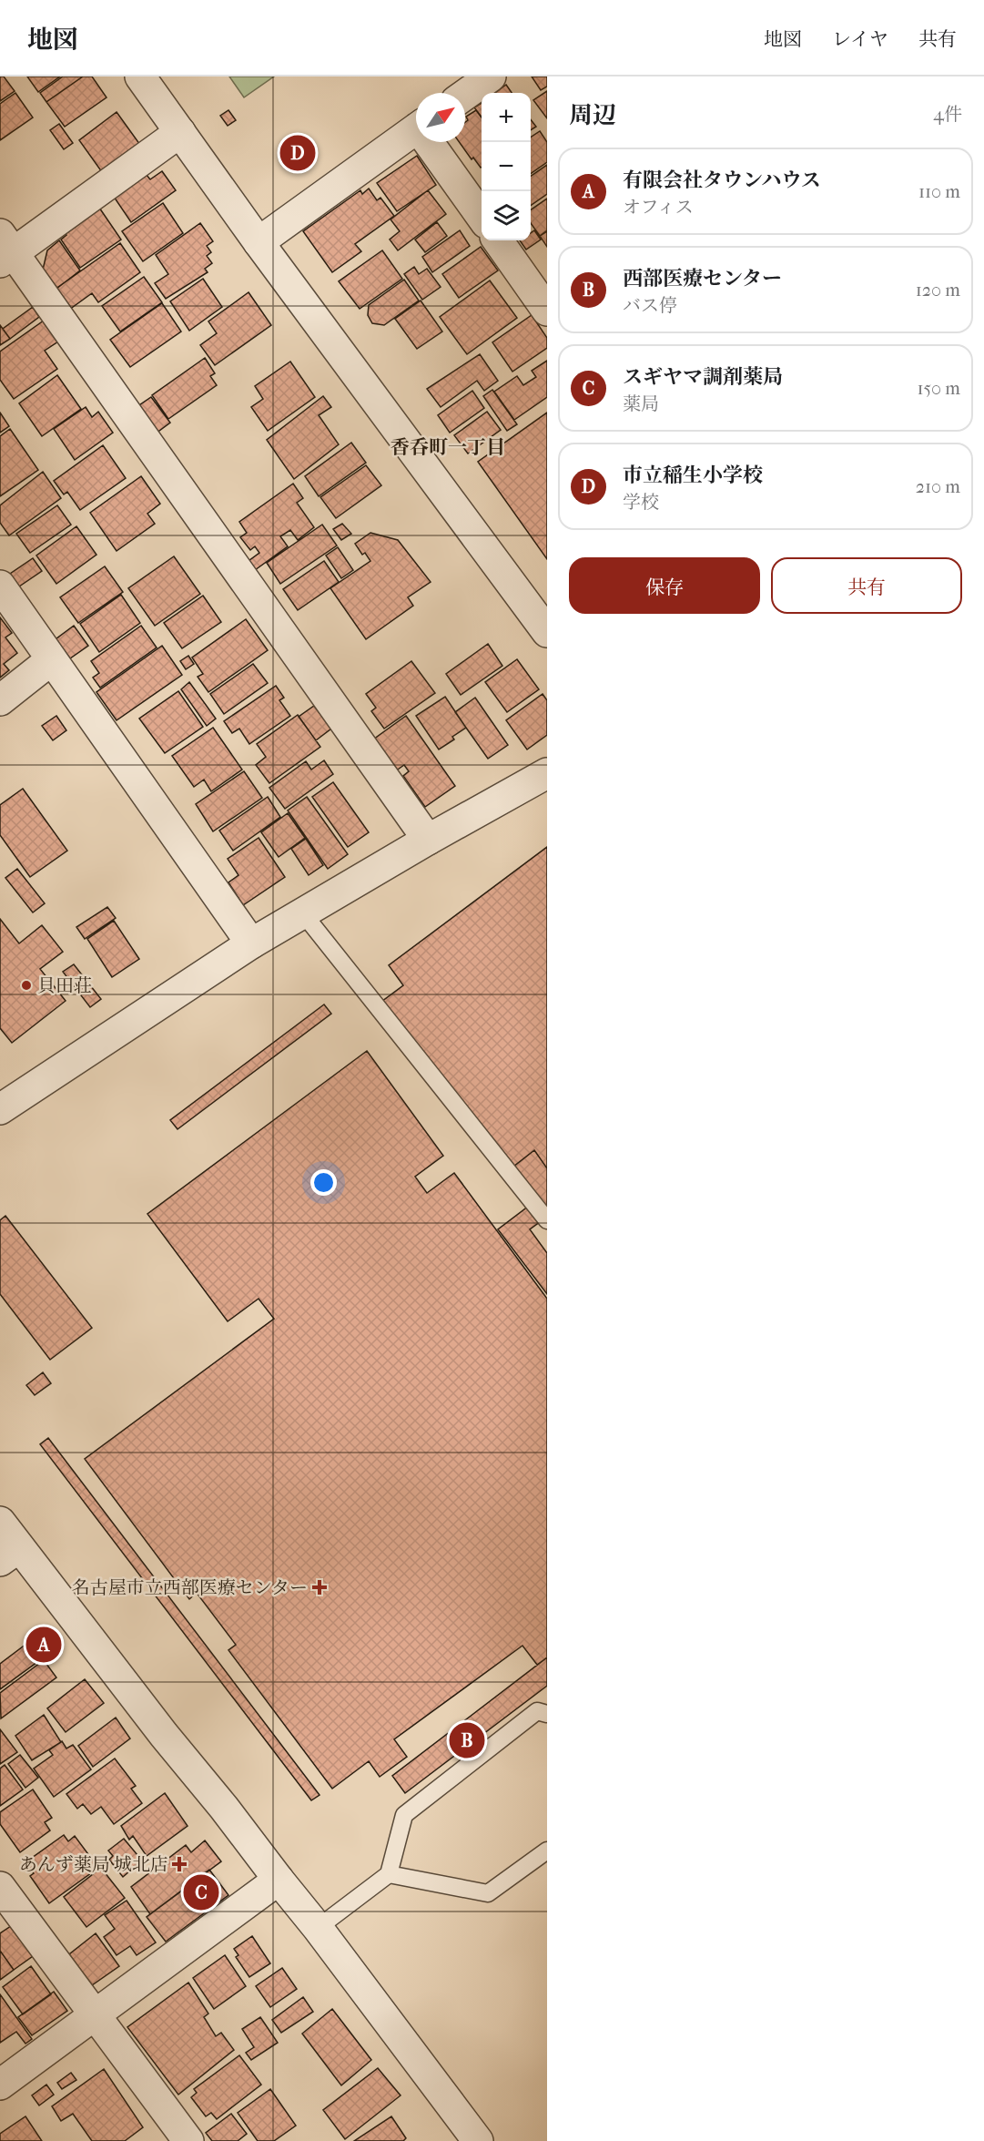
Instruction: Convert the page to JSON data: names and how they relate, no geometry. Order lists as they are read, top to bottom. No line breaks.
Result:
{"districts":["香呑町一丁目"],"places":{"other":["貝田荘"],"health":["名古屋市立西部医療センター","あんず薬局 城北店"]},"north":"top right","page":{"header":"地図","nav":["地図","レイヤ","共有"],"heading":["周辺","4件"],"map_buttons":["+","−"],"pins":["D","A","B","C"],"list":[{"mark":"A","name":"有限会社タウンハウス","note":"オフィス","value":"110 m"},{"mark":"B","name":"西部医療センター","note":"バス停","value":"120 m"},{"mark":"C","name":"スギヤマ調剤薬局","note":"薬局","value":"150 m"},{"mark":"D","name":"市立稲生小学校","note":"学校","value":"210 m"}],"buttons":["保存","共有"]}}
